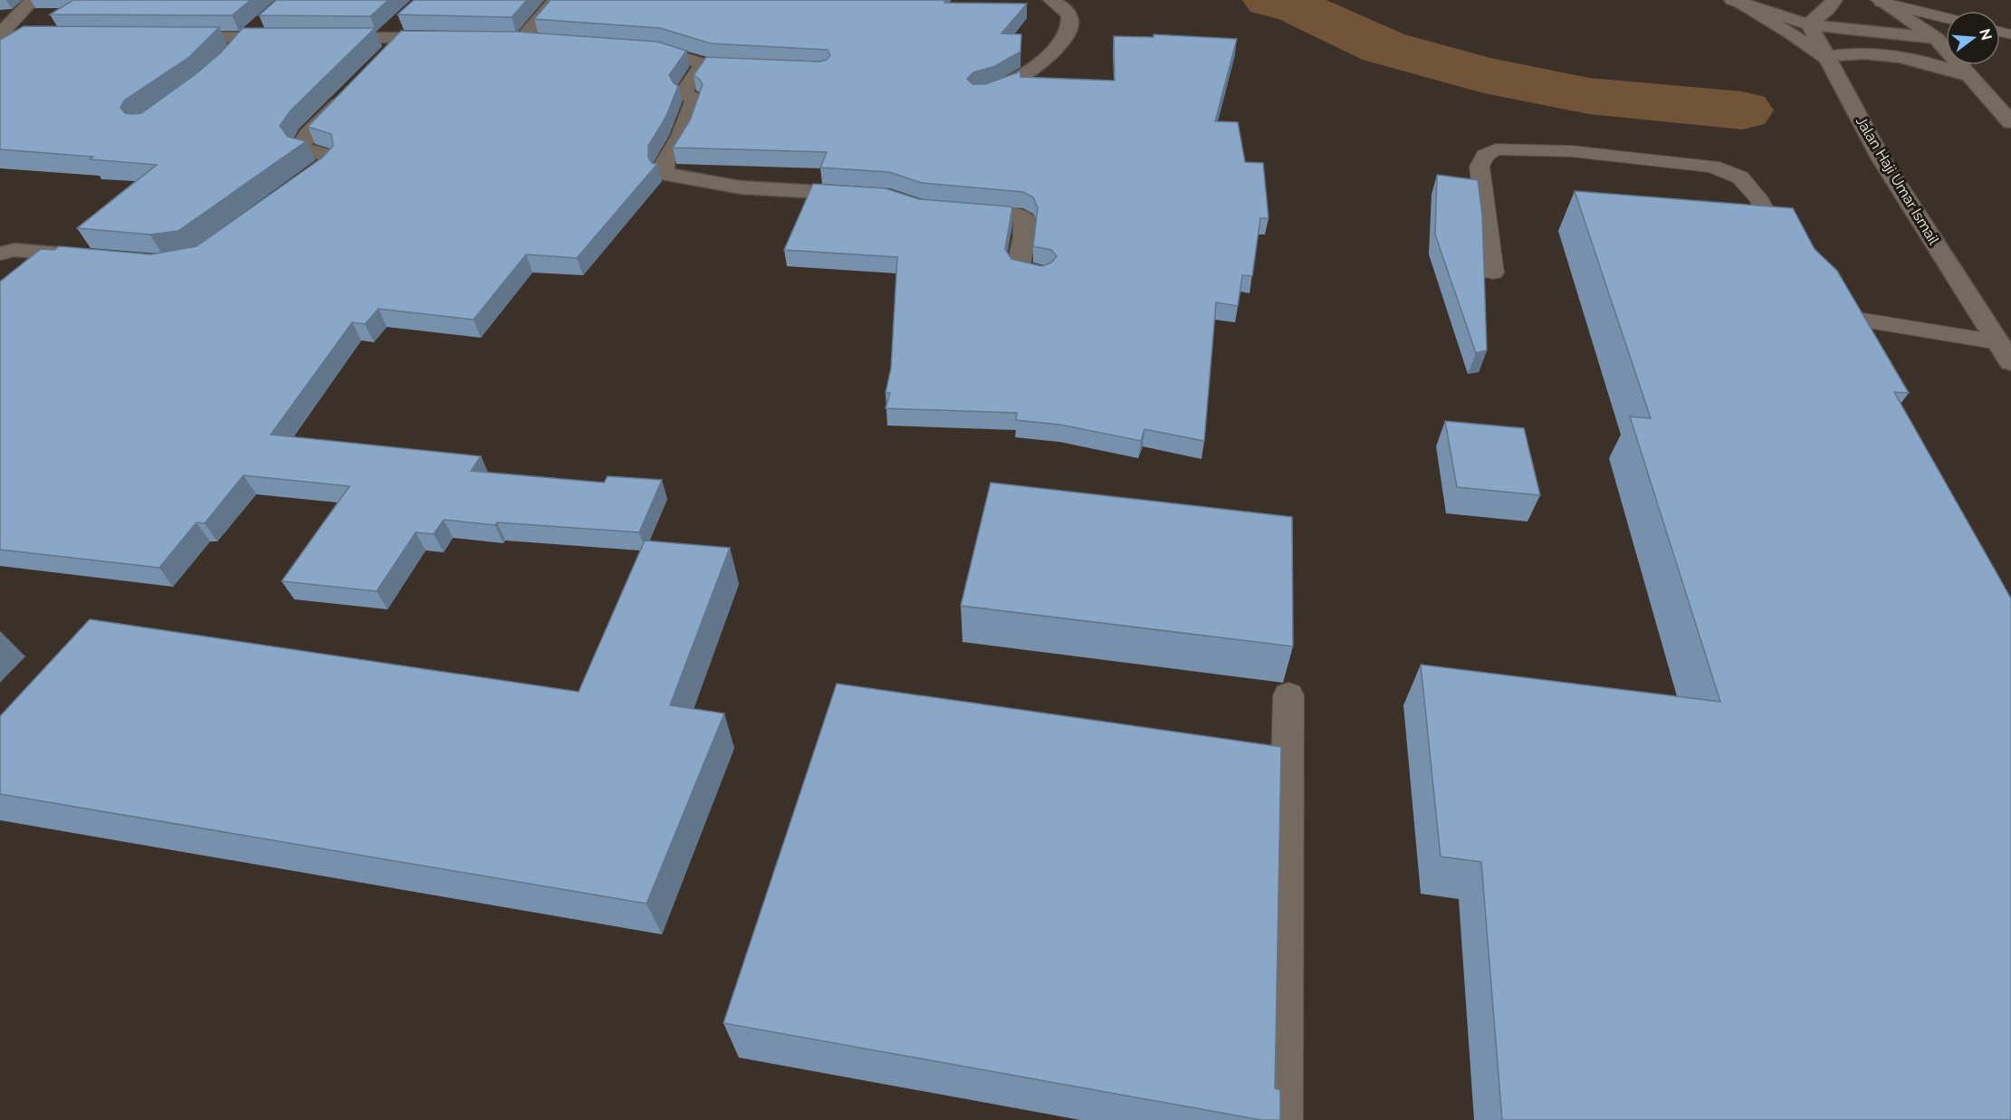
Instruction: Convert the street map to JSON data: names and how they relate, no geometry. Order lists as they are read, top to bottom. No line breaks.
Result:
{"streets":{"street":["Jalan Haji Umar Ismail"]},"north":"right"}
